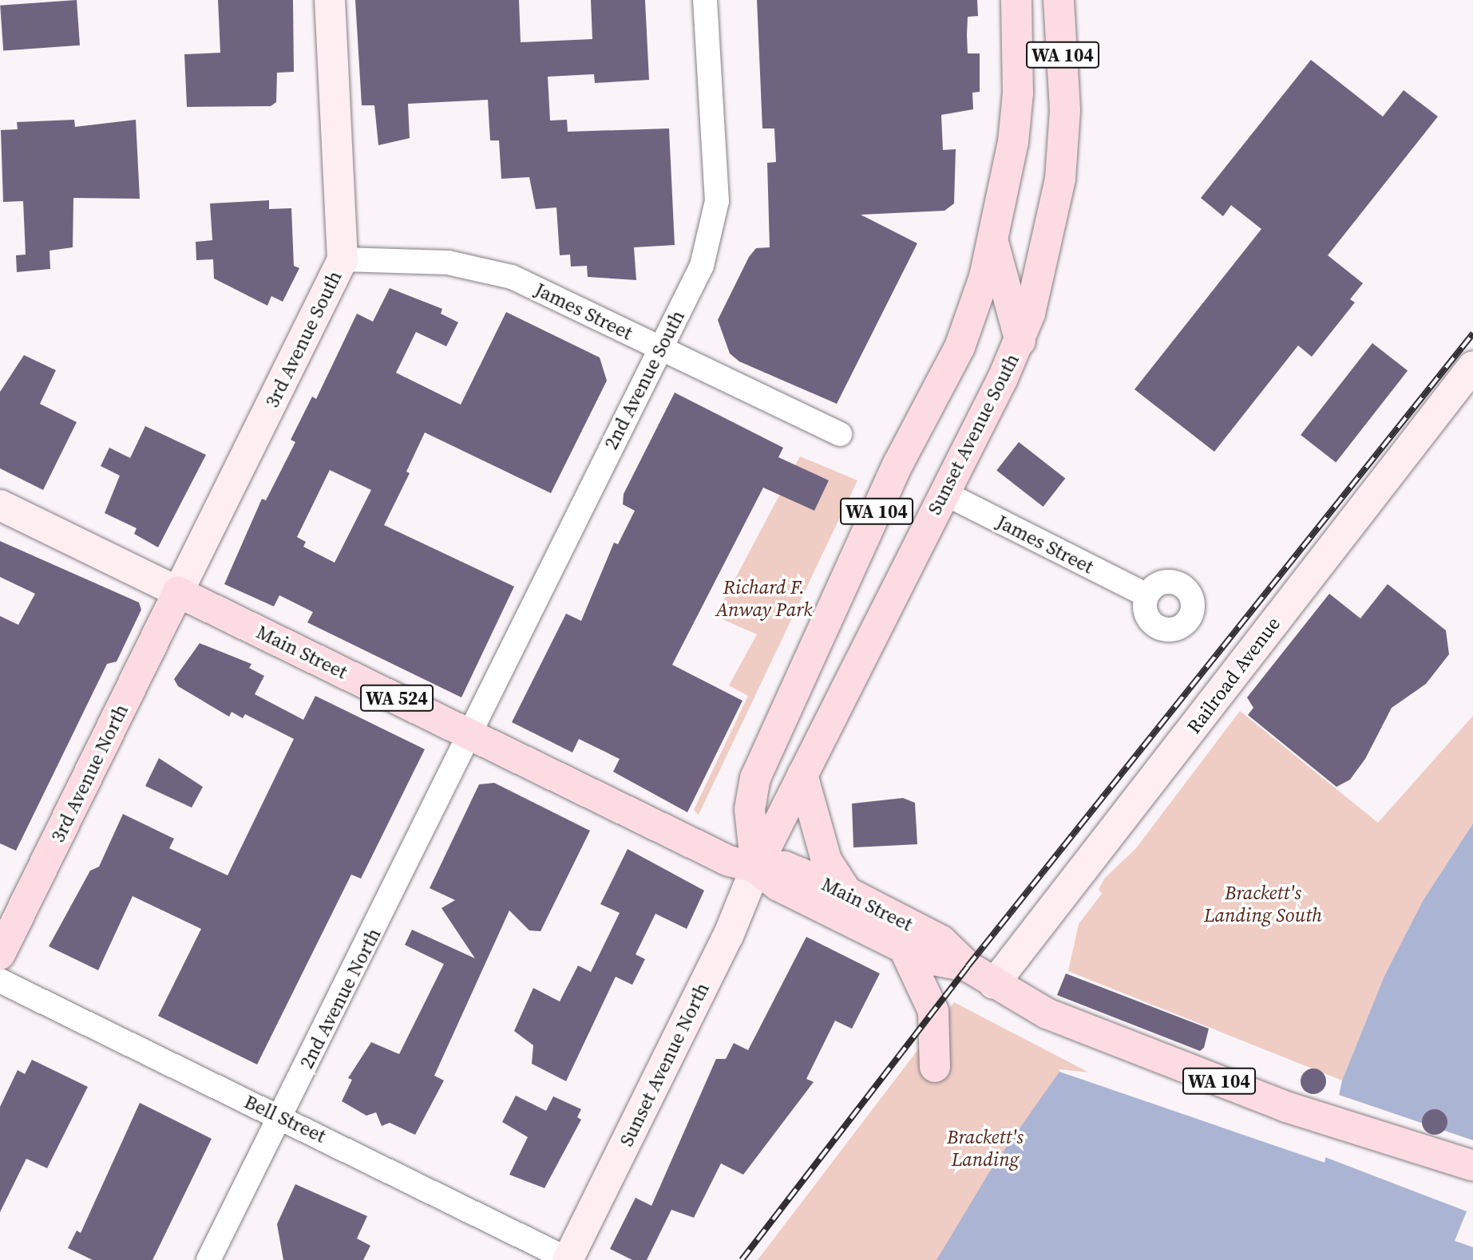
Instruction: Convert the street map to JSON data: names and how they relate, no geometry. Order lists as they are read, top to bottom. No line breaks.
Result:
{"streets":{"main road":["WA 104","Sunset Avenue South","Main Street","WA 524","3rd Avenue North"],"street":["James Street","3rd Avenue South","2nd Avenue South","Railroad Avenue","2nd Avenue North","Sunset Avenue North","Bell Street"]},"crossings":[["WA 104","Sunset Avenue South"],["WA 104","Main Street"],["WA 104","Railroad Avenue"],["WA 104","Sunset Avenue North"],["James Street","3rd Avenue South"],["James Street","2nd Avenue South"],["James Street","Sunset Avenue South"],["3rd Avenue South","Main Street"],["3rd Avenue South","3rd Avenue North"],["2nd Avenue South","Main Street"],["2nd Avenue South","2nd Avenue North"],["Sunset Avenue South","Main Street"],["Sunset Avenue South","Sunset Avenue North"],["Main Street","Railroad Avenue"],["Main Street","3rd Avenue North"],["Main Street","2nd Avenue North"],["Main Street","Sunset Avenue North"],["2nd Avenue North","Bell Street"],["Sunset Avenue North","Bell Street"]],"parks":["Richard F. Anway Park","Brackett's Landing South","Brackett's Landing"]}
